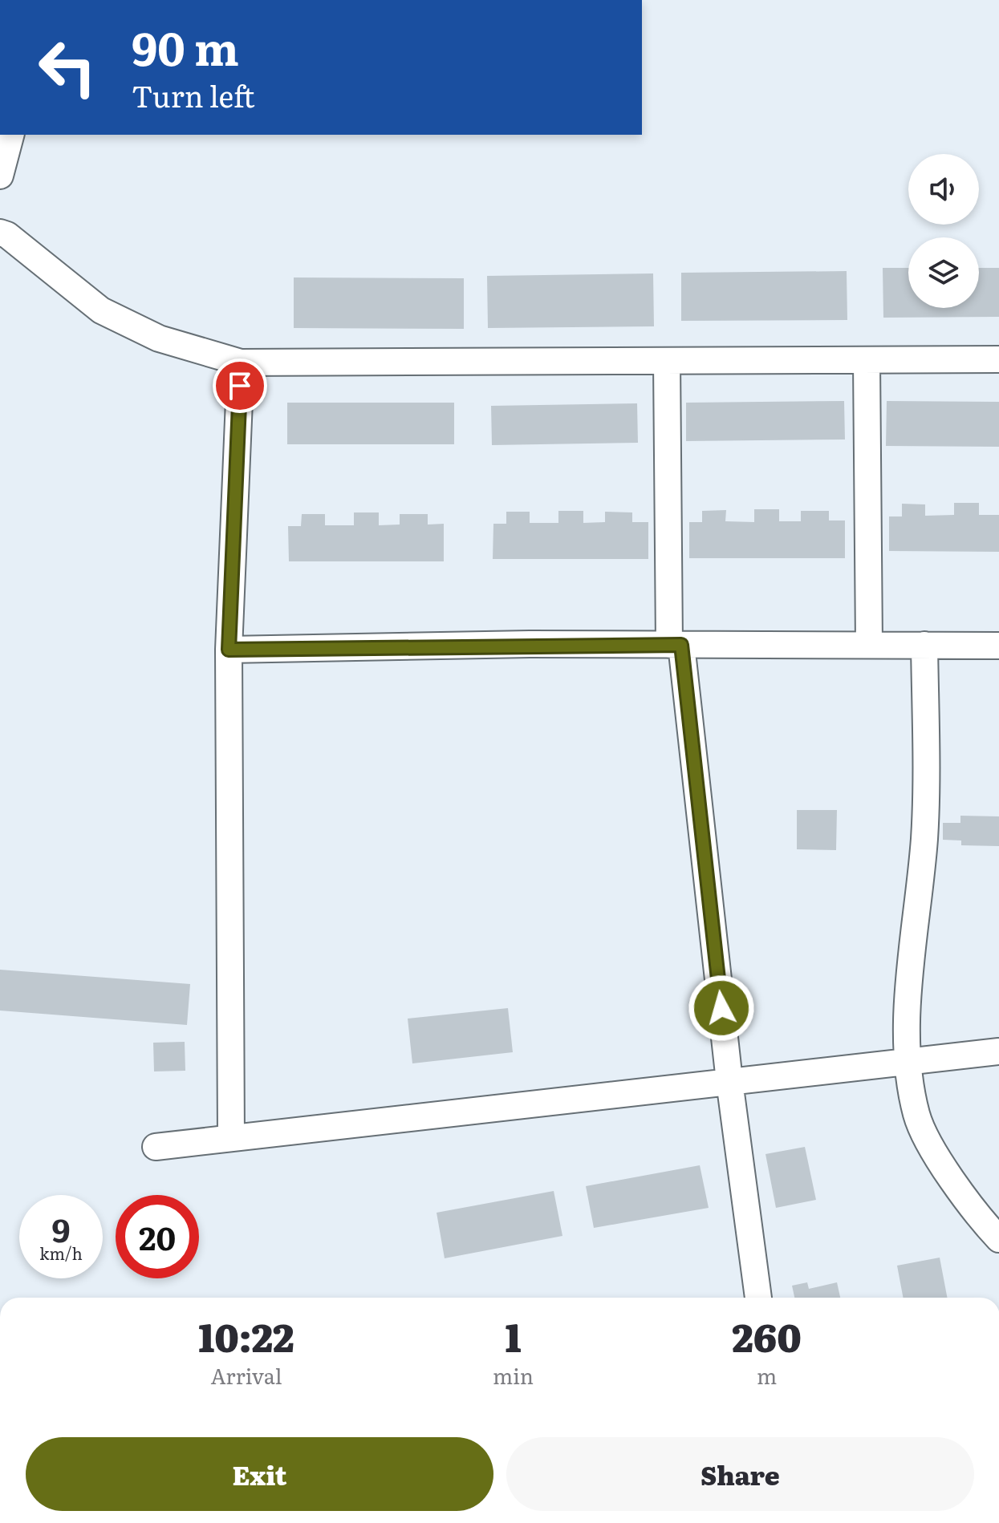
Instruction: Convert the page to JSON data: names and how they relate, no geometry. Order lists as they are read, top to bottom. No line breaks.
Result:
{"page":{"turn":["90 m","Turn left"],"speed":"9 km/h","limit":"20","eta":["10:22","Arrival","1","min","260","m"],"buttons":["Exit","Share"]}}
